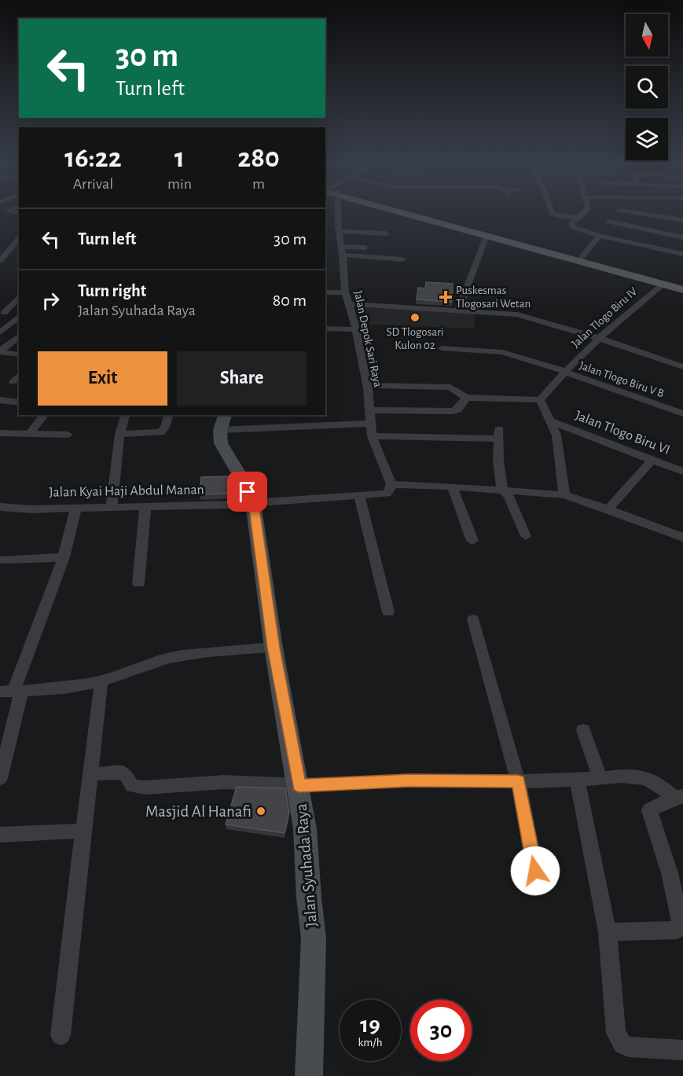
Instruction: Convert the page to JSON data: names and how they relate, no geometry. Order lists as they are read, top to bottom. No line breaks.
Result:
{"streets":{"street":["Jalan Tlogo Biru IV","Jalan Depok Sari Raya","Jalan Tlogo Biru V B","Jalan Tlogo Biru VI","Jalan Kyai Haji Abdul Manan","Jalan Syuhada Raya"]},"crossings":[["Jalan Tlogo Biru IV","Jalan Tlogo Biru V B"],["Jalan Kyai Haji Abdul Manan","Jalan Syuhada Raya"]],"places":{"health":["Puskesmas Tlogosari Wetan"],"other":["SD Tlogosari Kulon 02","Masjid Al Hanafi"]},"north":"bottom","page":{"turn":["30 m","Turn left"],"eta":["16:22","Arrival","1","min","280","m"],"list":[{"name":"Turn left","value":"30 m"},{"name":"Turn right","note":"Jalan Syuhada Raya","value":"80 m"}],"buttons":["Exit","Share"],"speed":"19 km/h","limit":"30"}}
